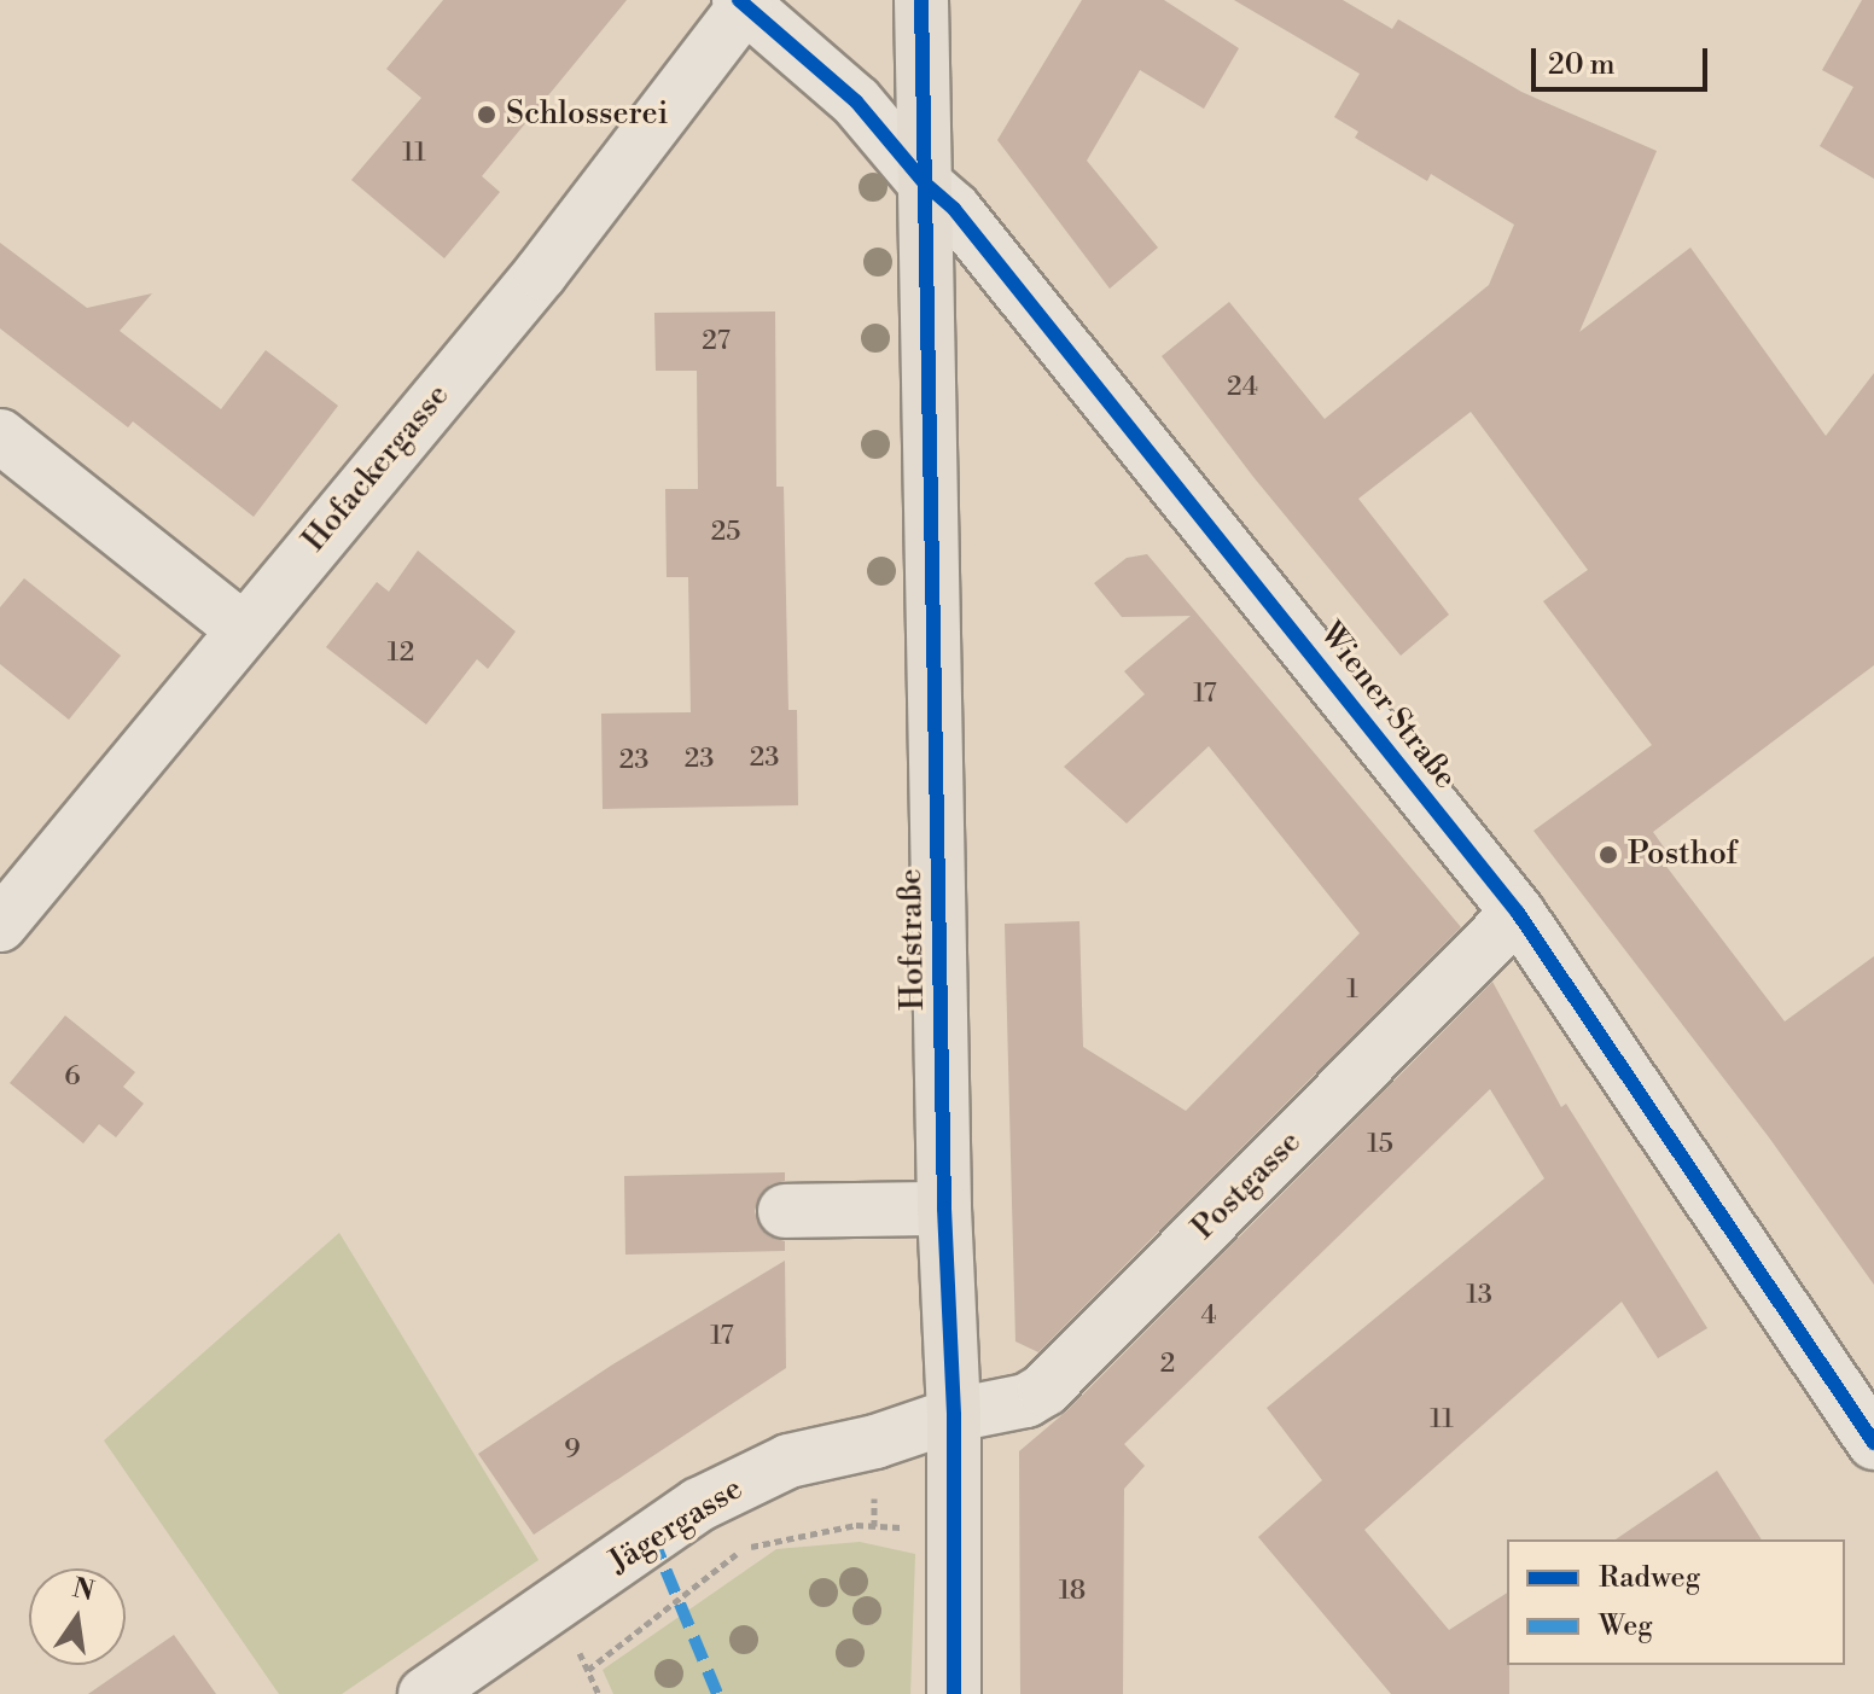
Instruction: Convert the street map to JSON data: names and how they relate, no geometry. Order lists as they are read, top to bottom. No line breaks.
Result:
{"streets":{"main road":["Hofstraße"],"street":["Hofackergasse","Wiener Straße","Postgasse","Jägergasse"]},"crossings":[["Hofackergasse","Wiener Straße"],["Wiener Straße","Hofstraße"],["Wiener Straße","Postgasse"],["Hofstraße","Postgasse"],["Hofstraße","Jägergasse"],["Postgasse","Jägergasse"]],"places":["Schlosserei","Posthof"],"house_numbers":["11","27","24","25","12","17","23","23","23","1","6","15","13","4","17","2","11","9","18"],"legend":["Radweg","Weg"],"scale_bar":"20 m","north":"top"}
